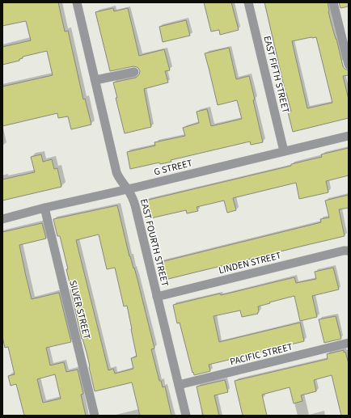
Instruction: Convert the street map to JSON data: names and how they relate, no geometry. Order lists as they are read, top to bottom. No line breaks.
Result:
{"streets":{"street":["EAST FIFTH STREET","G STREET","EAST FOURTH STREET","LINDEN STREET","SILVER STREET","PACIFIC STREET"]},"crossings":[["EAST FIFTH STREET","G STREET"],["G STREET","EAST FOURTH STREET"],["G STREET","SILVER STREET"],["EAST FOURTH STREET","LINDEN STREET"],["EAST FOURTH STREET","PACIFIC STREET"]]}
